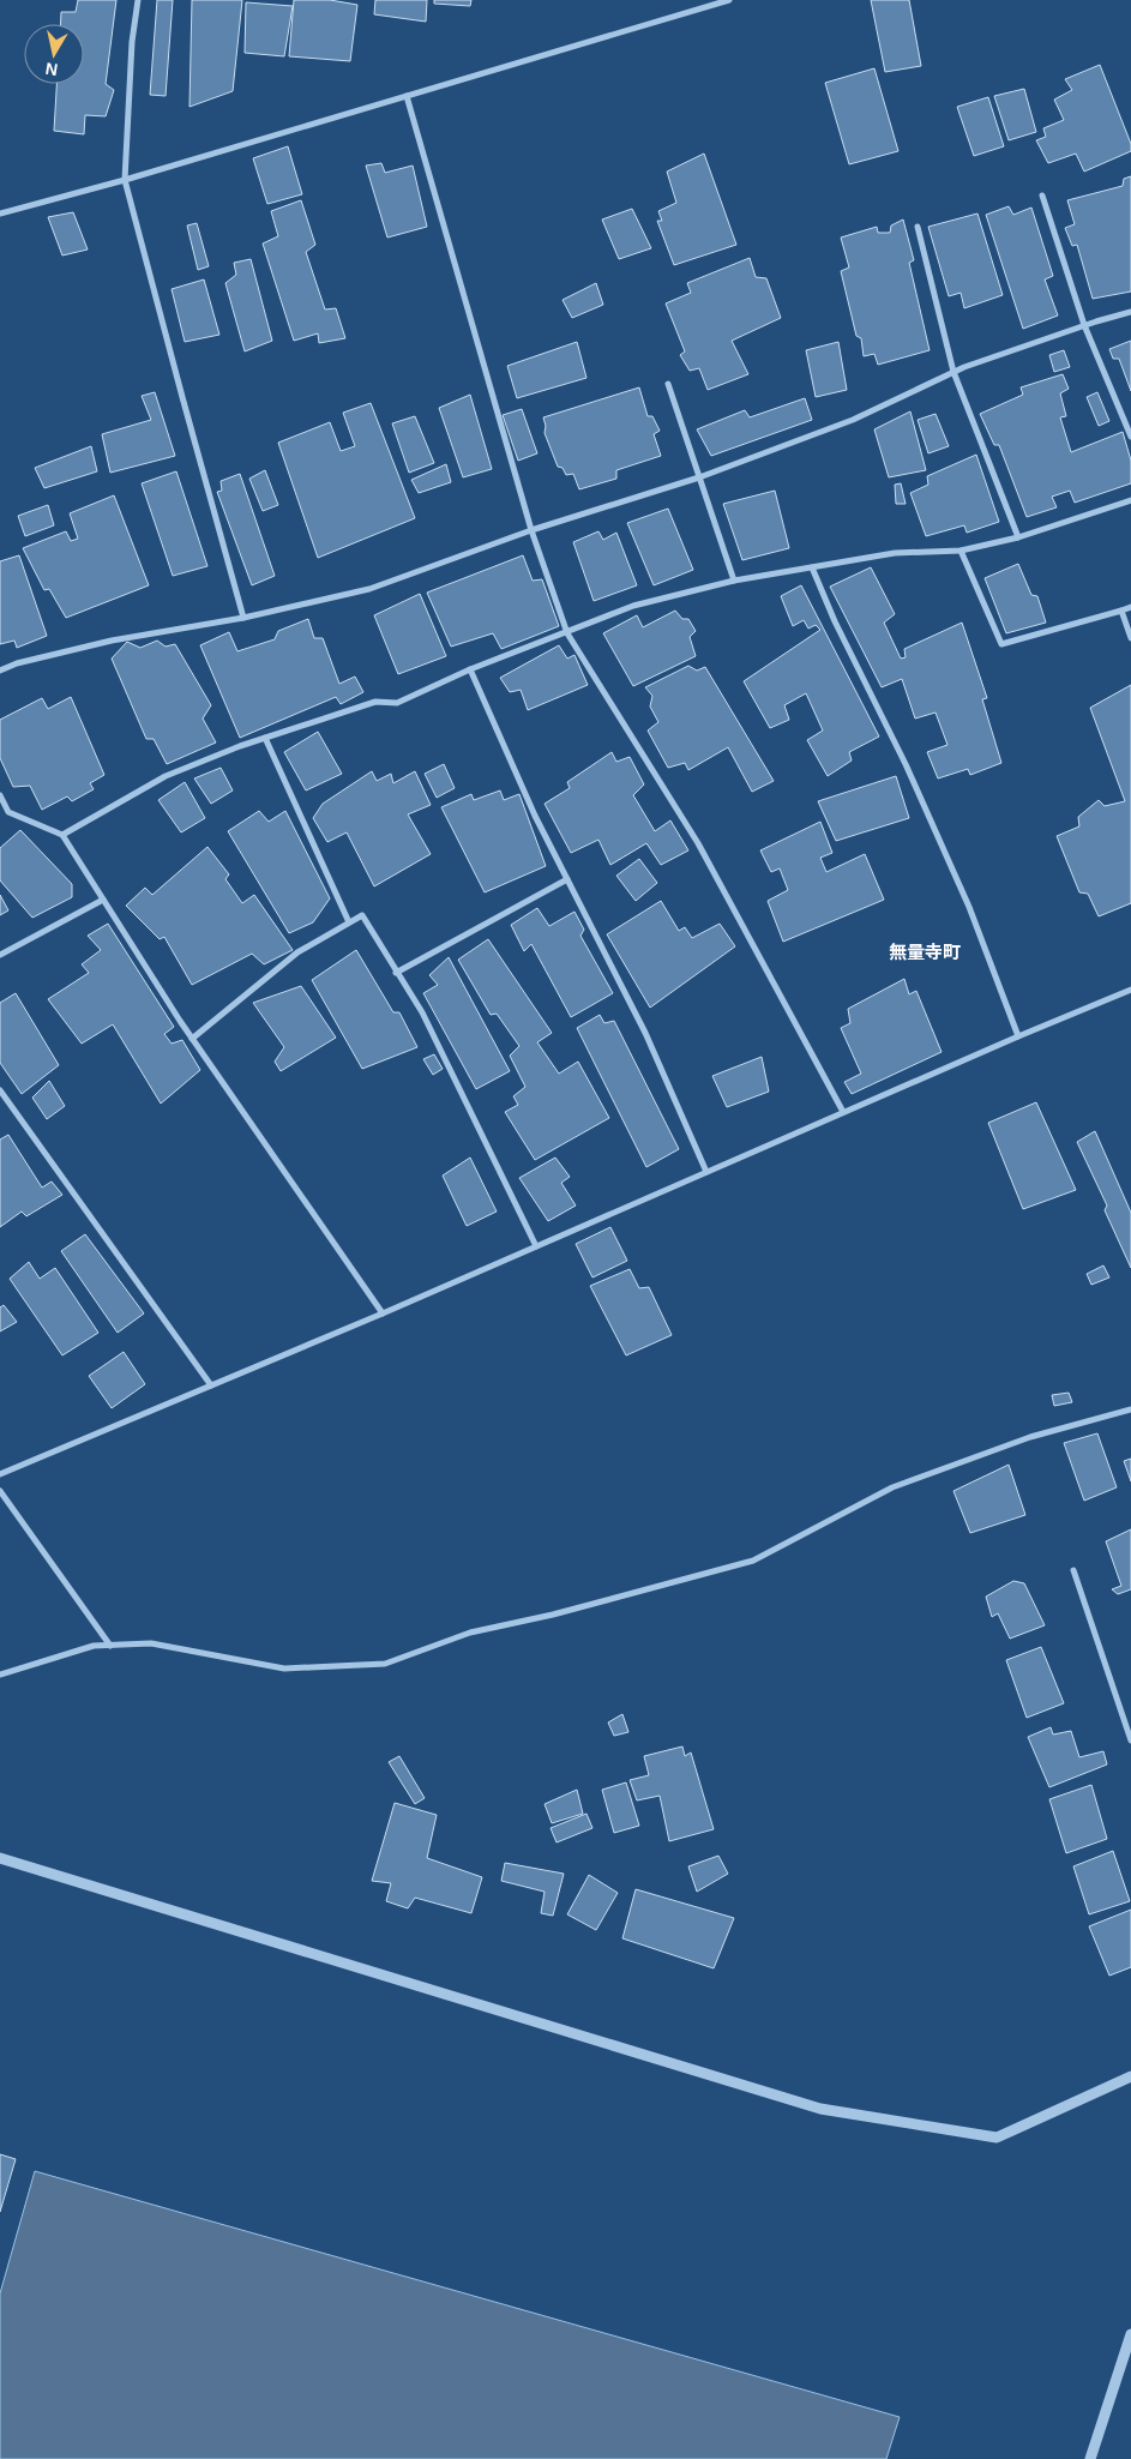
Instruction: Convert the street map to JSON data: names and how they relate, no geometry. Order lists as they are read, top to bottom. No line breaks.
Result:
{"districts":["無量寺町"],"north":"bottom"}
